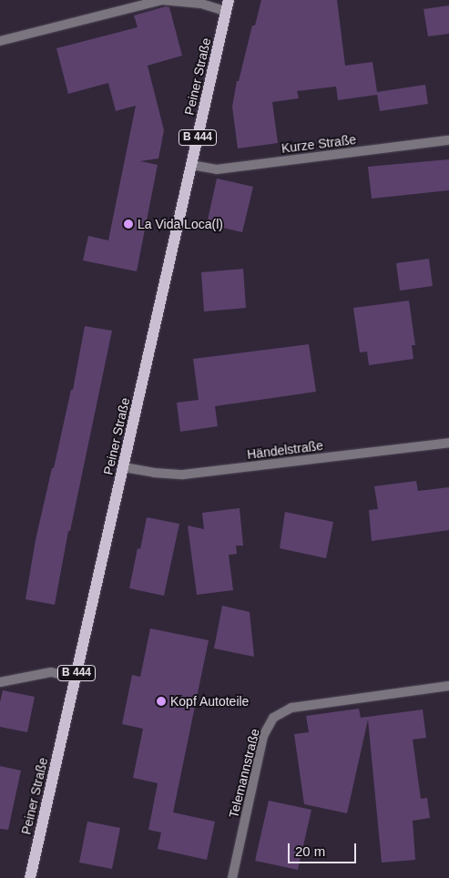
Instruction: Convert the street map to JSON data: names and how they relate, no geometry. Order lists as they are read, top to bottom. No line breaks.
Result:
{"streets":{"main road":["Peiner Straße","B 444"],"street":["Kurze Straße","Händelstraße","Telemannstraße"]},"crossings":[["Peiner Straße","Kurze Straße"],["Peiner Straße","Händelstraße"]],"places":["La Vida Loca(l)","Kopf Autoteile"],"scale_bar":"20 m"}
